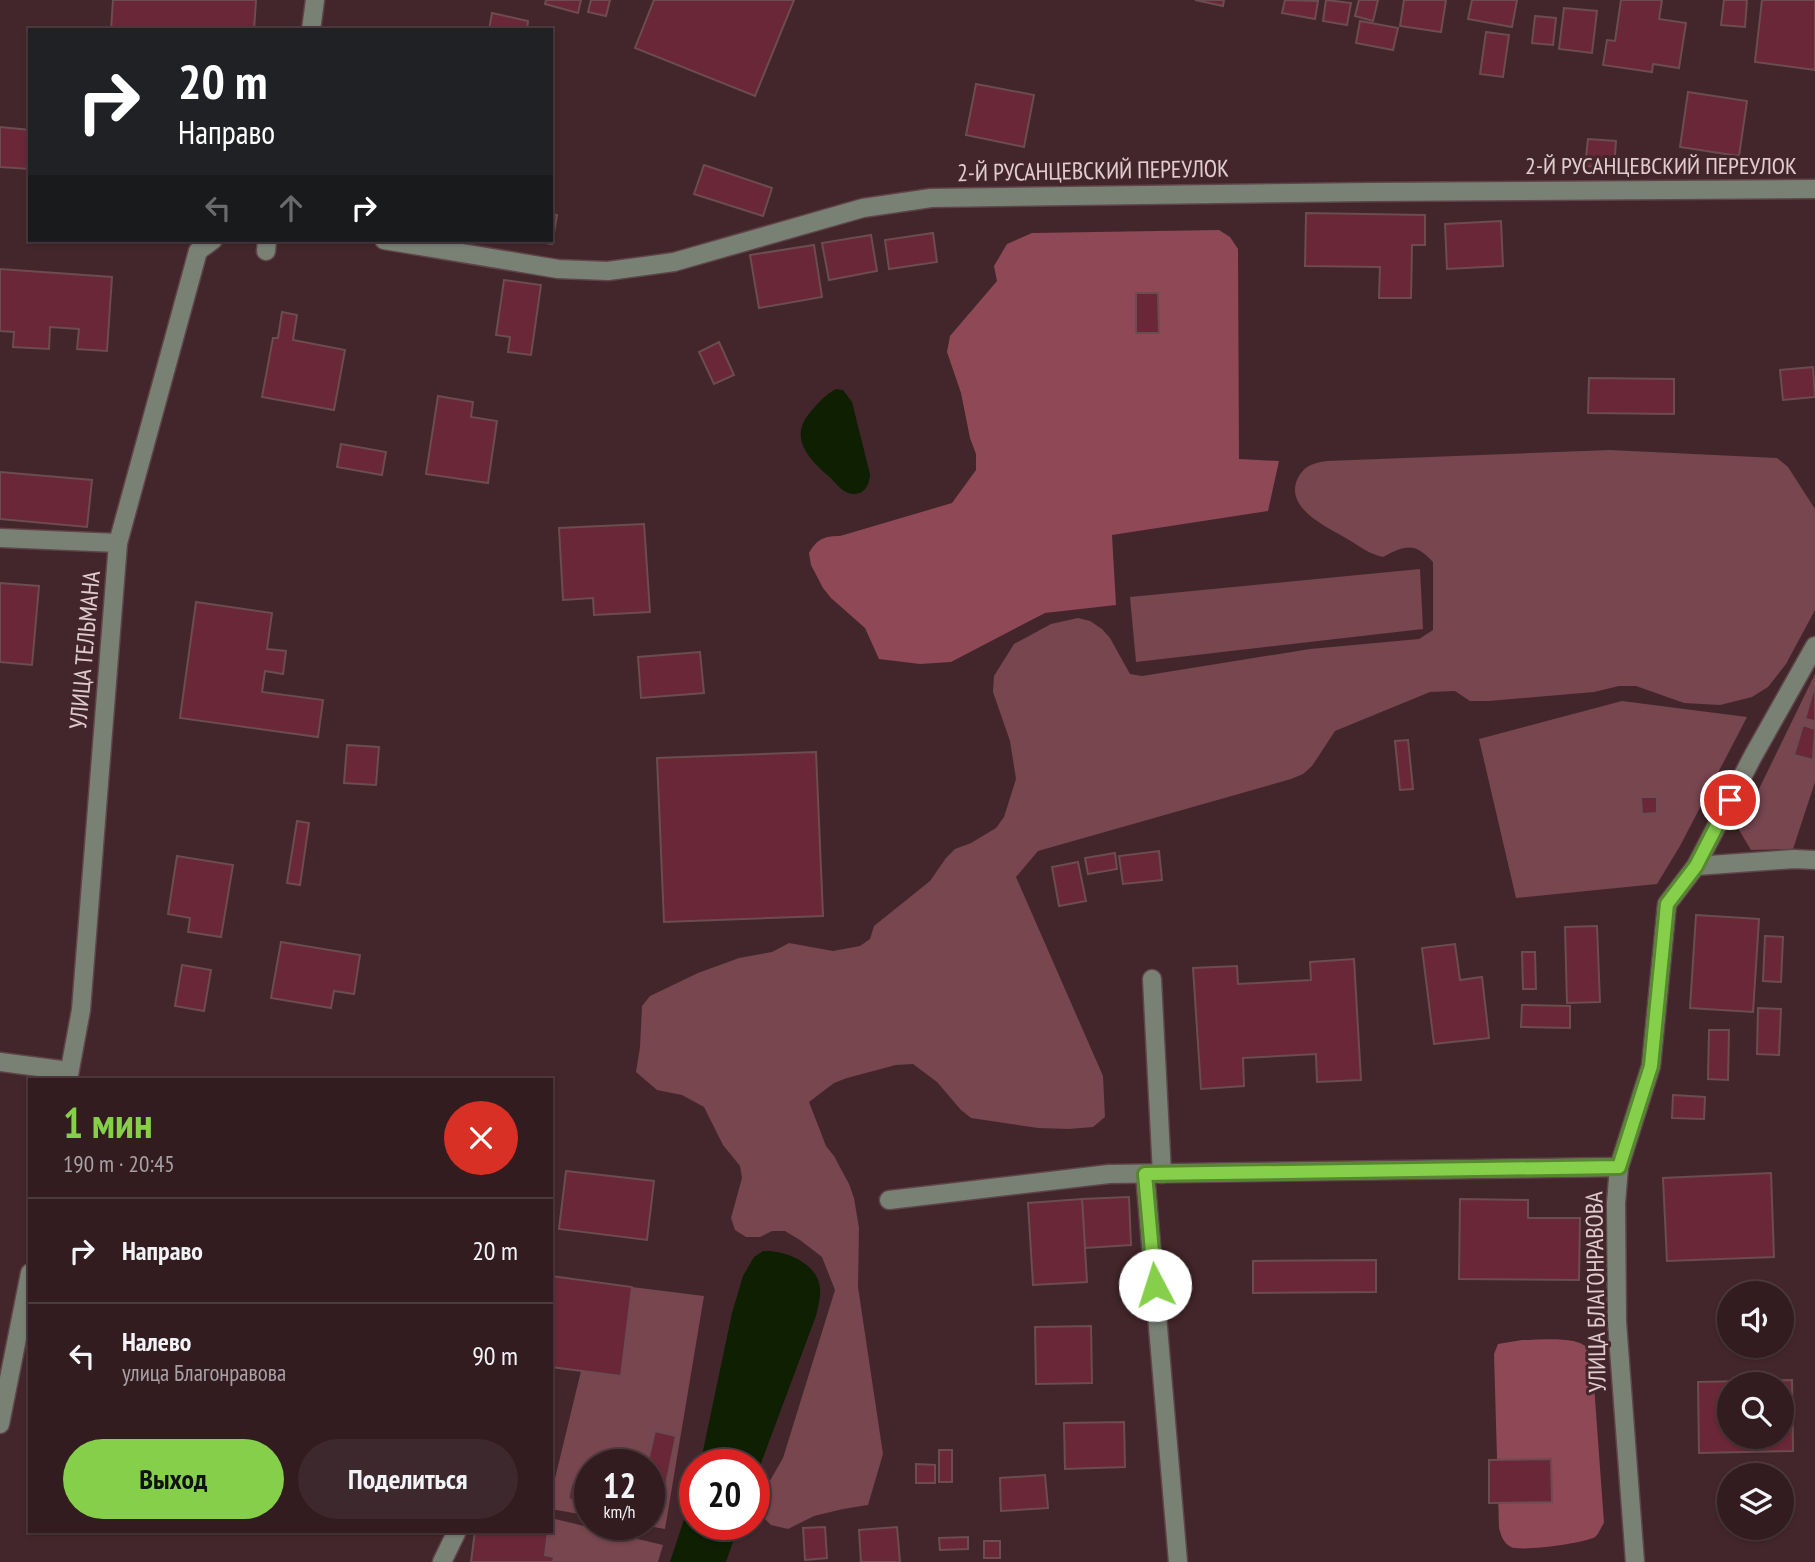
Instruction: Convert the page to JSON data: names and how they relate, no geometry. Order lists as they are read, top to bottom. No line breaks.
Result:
{"streets":{"street":["2-Й РУСАНЦЕВСКИЙ ПЕРЕУЛОК","УЛИЦА ТЕЛЬМАНА","УЛИЦА БЛАГОНРАВОВА"]},"page":{"turn":["20 m","Направо"],"heading":["1 мин","190 m · 20:45"],"list":[{"name":"Направо","value":"20 m"},{"name":"Налево","note":"улица Благонравова","value":"90 m"}],"buttons":["Выход","Поделиться"],"speed":"12 km/h","limit":"20"}}
